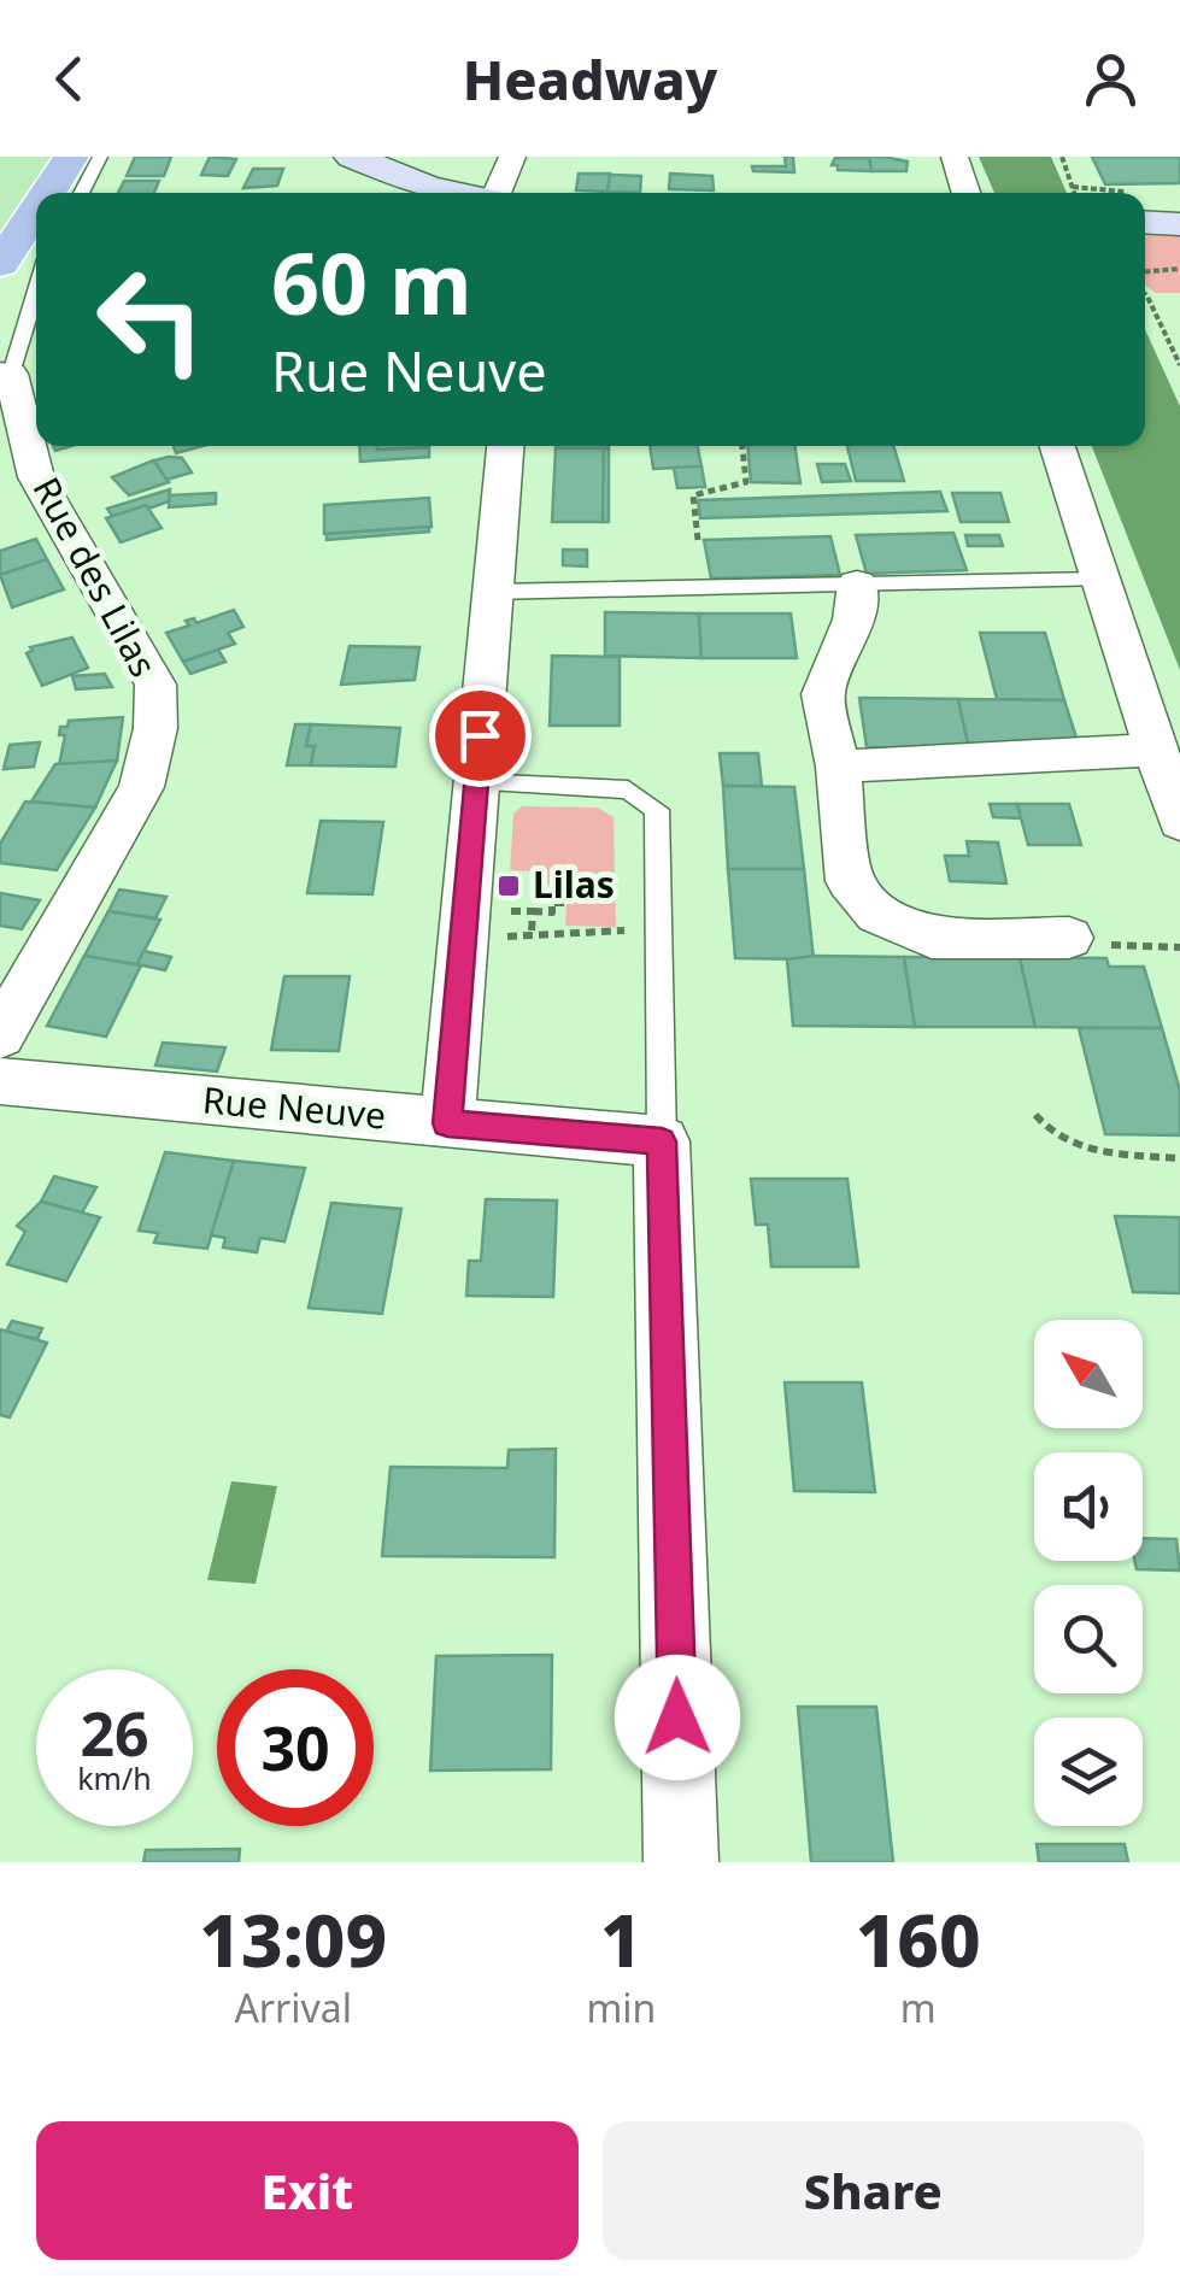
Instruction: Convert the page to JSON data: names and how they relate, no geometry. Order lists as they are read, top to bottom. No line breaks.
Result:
{"streets":{"street":["Rue des Lilas","Rue Neuve"]},"places":{"transit":["Lilas"]},"north":"top left","page":{"header":"Headway","turn":["60 m","Rue Neuve"],"speed":"26 km/h","limit":"30","eta":["13:09","Arrival","1","min","160","m"],"buttons":["Exit","Share"]}}
